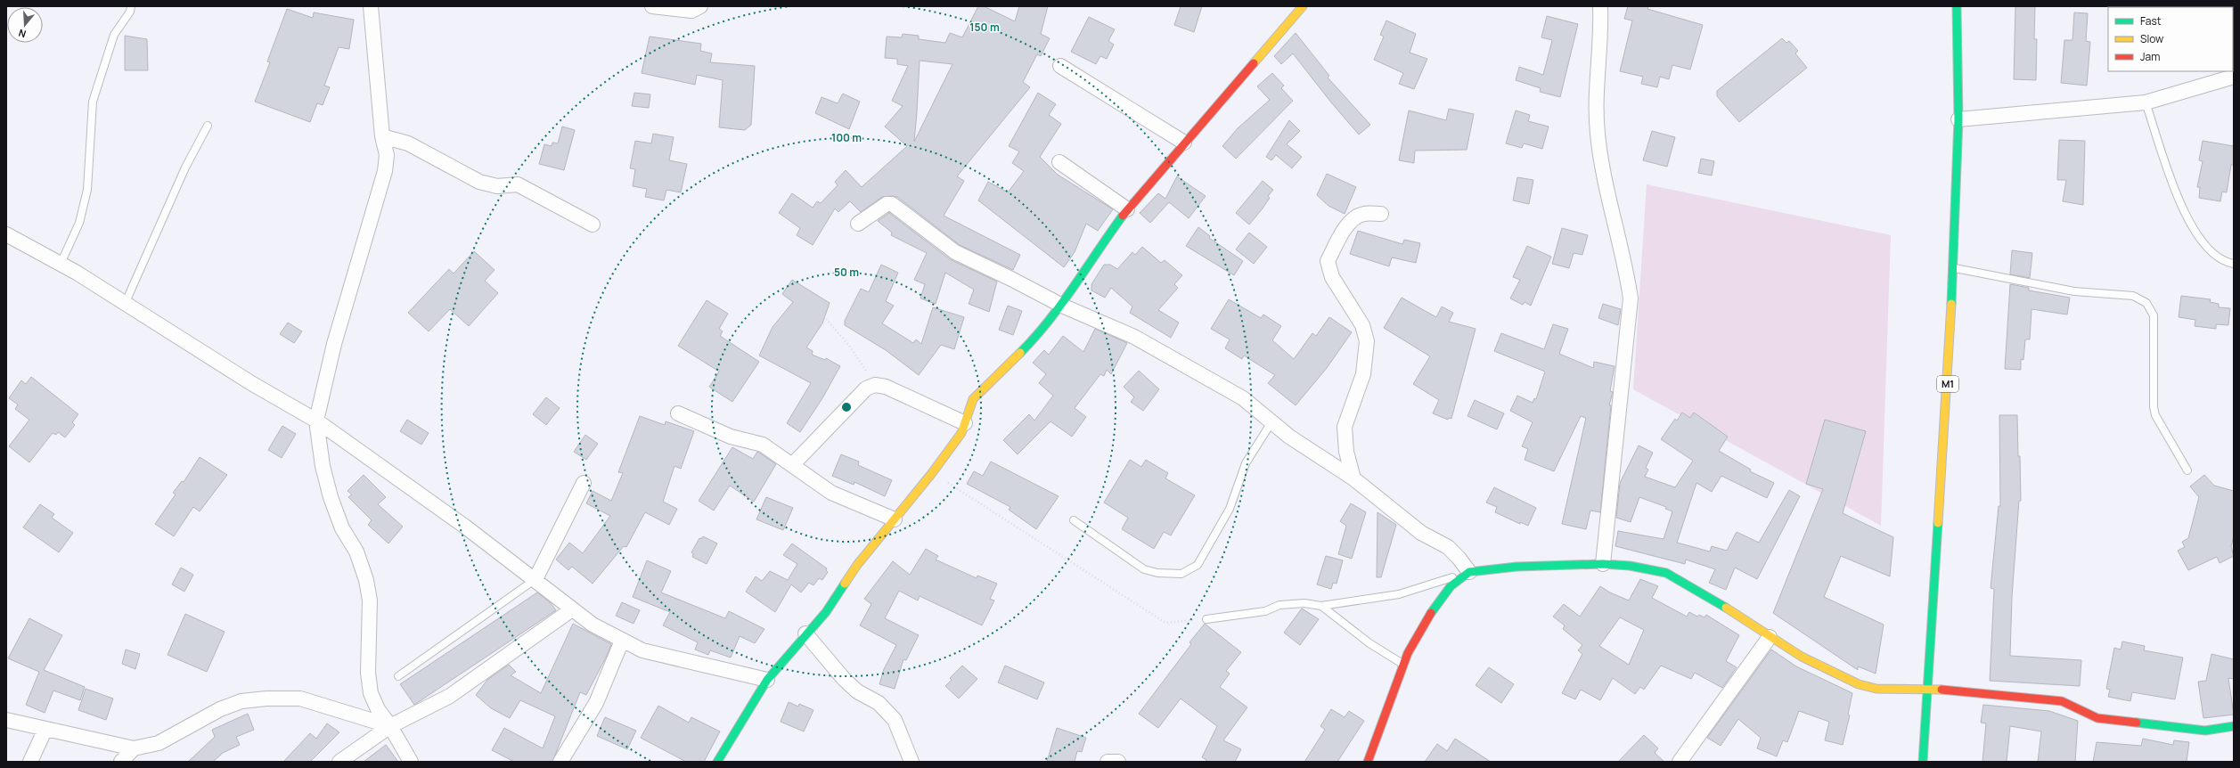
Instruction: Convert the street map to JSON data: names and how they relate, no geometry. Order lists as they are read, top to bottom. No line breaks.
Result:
{"streets":{"main road":["M1"]},"legend":["Fast","Slow","Jam"],"north":"bottom","rings":["150 m","100 m","50 m"]}
